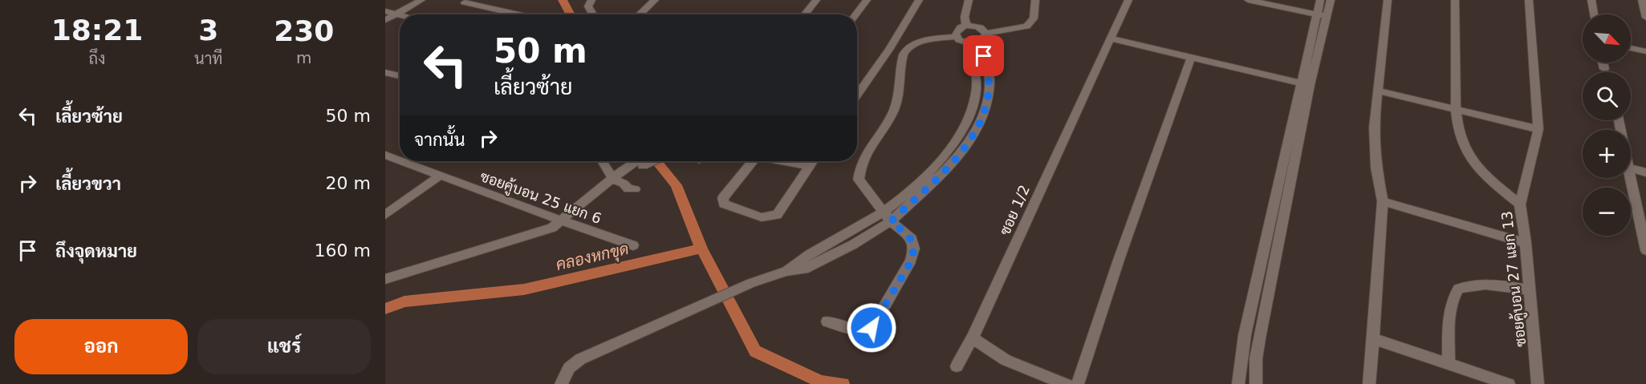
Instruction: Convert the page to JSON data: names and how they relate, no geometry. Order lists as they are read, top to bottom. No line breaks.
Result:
{"streets":{"street":["ซอยคู้บอน 25 แยก 6","ซอย 1/2","ซอยคู้บอน 27 แยก 13"]},"water":["คลองหกขุด"],"north":"bottom right","page":{"eta":["18:21","ถึง","3","นาที","230","m"],"map_buttons":["+","−"],"turn":["50 m","เลี้ยวซ้าย"],"list":[{"name":"เลี้ยวซ้าย","value":"50 m"},{"name":"เลี้ยวขวา","value":"20 m"},{"name":"ถึงจุดหมาย","value":"160 m"}],"then":"จากนั้น","buttons":["ออก","แชร์"]}}
